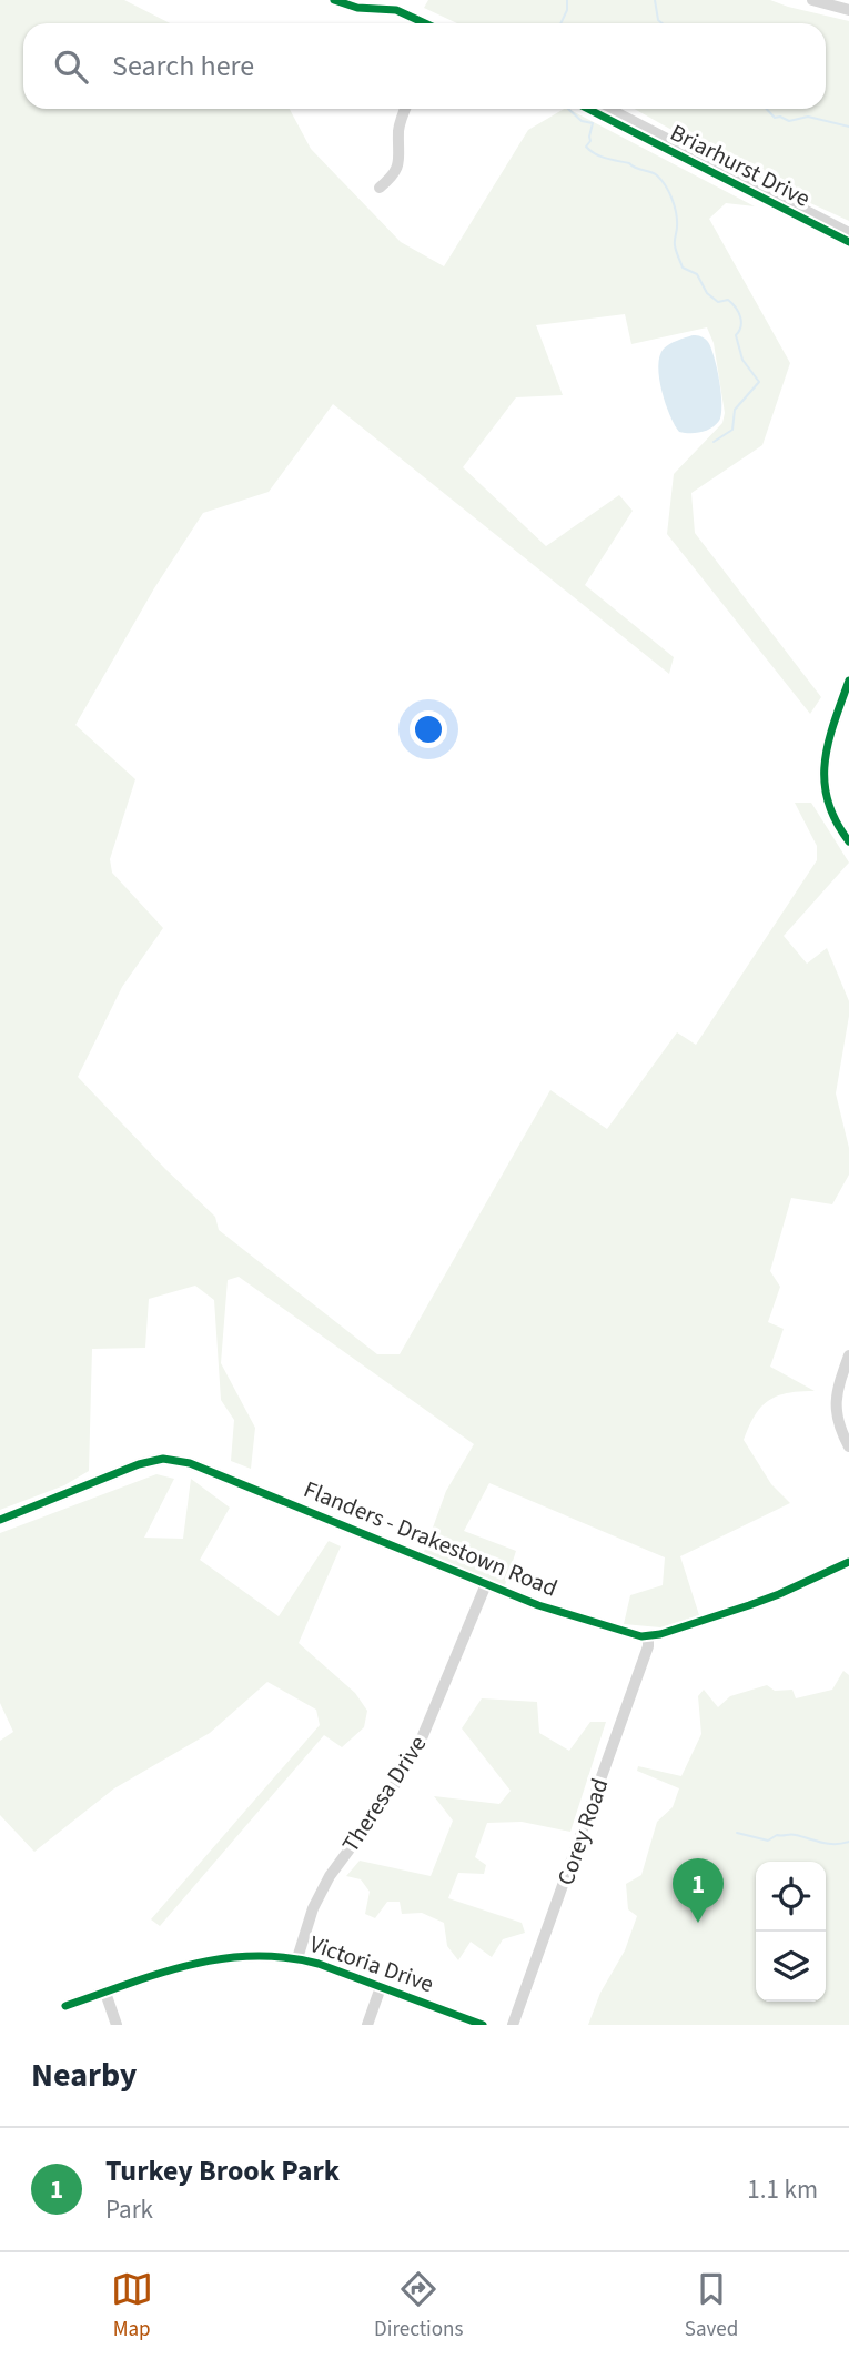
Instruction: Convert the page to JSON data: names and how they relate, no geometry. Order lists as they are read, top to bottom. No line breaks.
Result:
{"streets":{"street":["Briarhurst Drive","Flanders - Drakestown Road","Theresa Drive","Corey Road","Victoria Drive"]},"crossings":[["Flanders - Drakestown Road","Theresa Drive"],["Flanders - Drakestown Road","Corey Road"],["Theresa Drive","Victoria Drive"]],"page":{"search":"Search here","pins":"1","heading":"Nearby","list":[{"mark":"1","name":"Turkey Brook Park","note":"Park","value":"1.1 km"}],"nav":["Map","Directions","Saved"]}}
